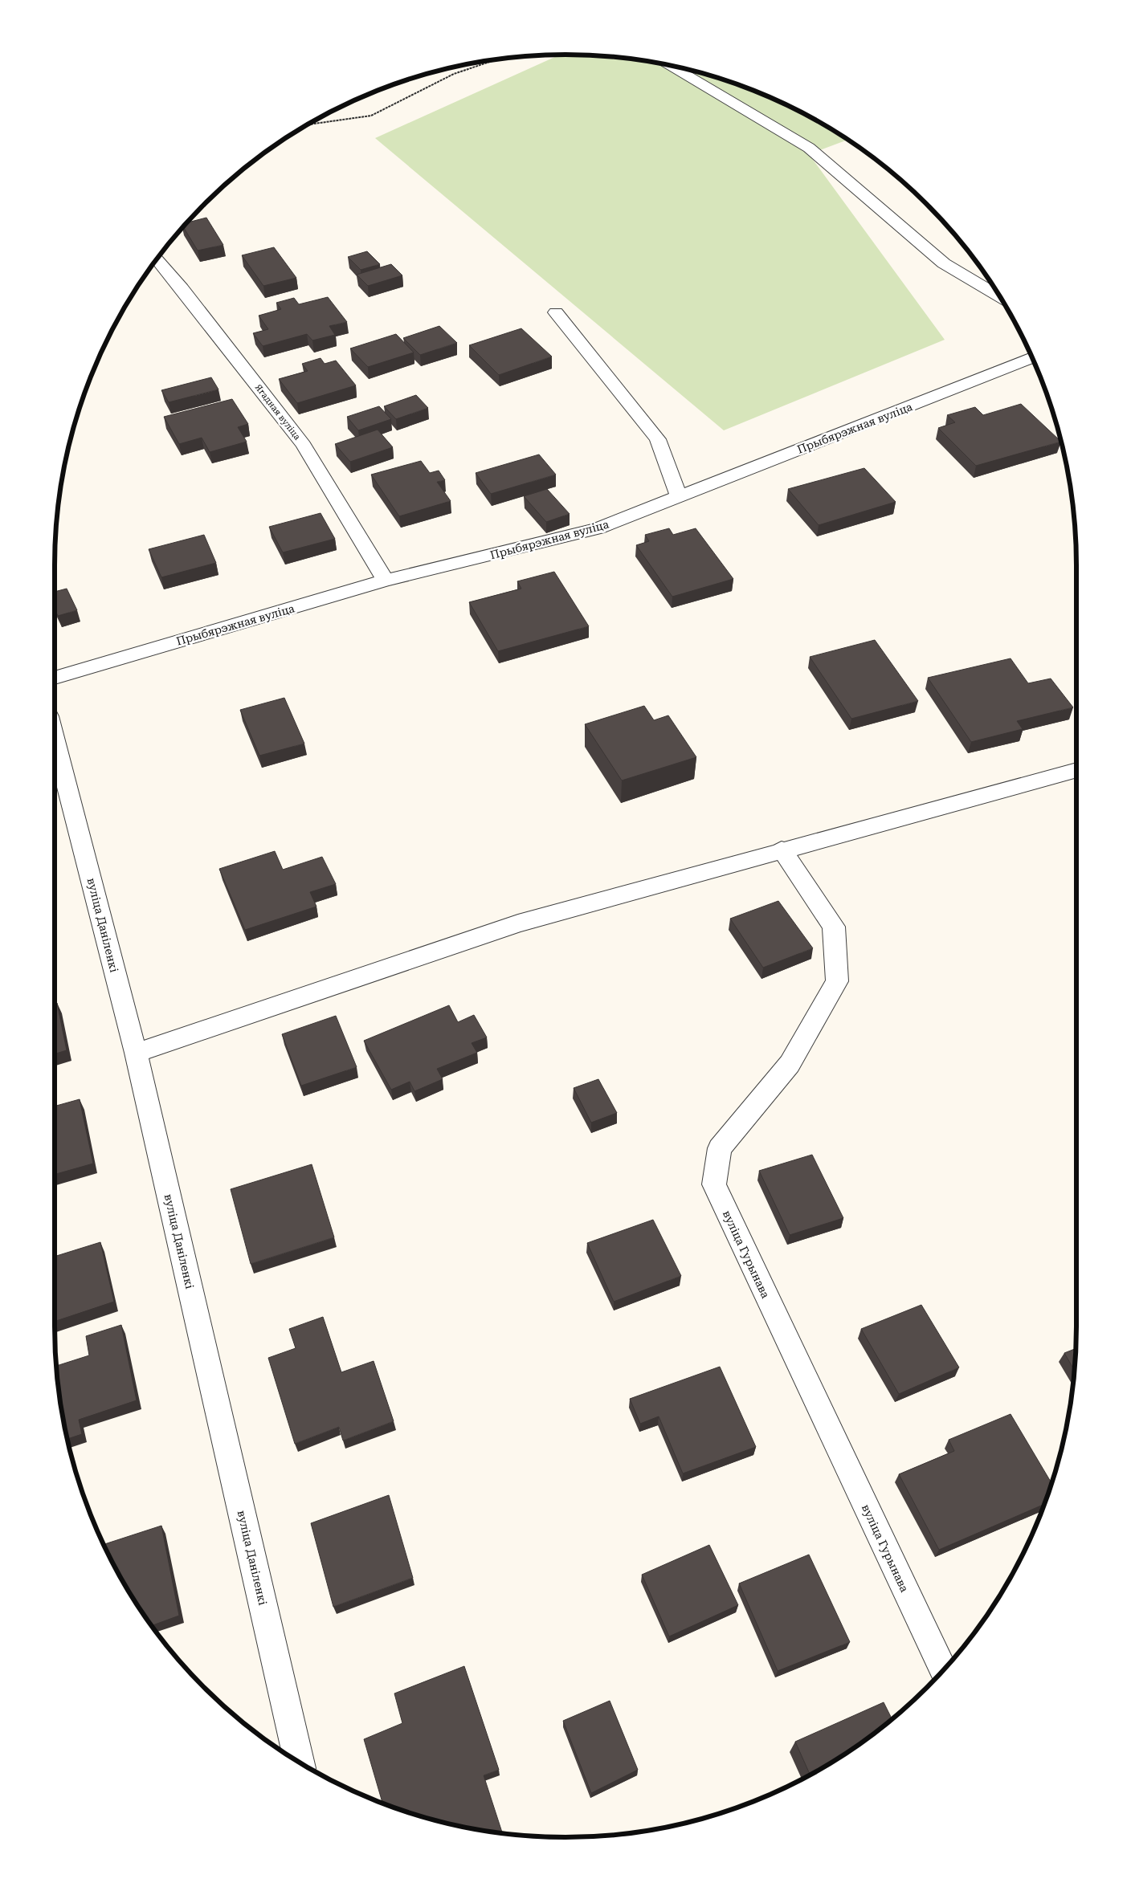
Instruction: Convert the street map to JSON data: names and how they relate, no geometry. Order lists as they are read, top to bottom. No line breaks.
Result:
{"streets":{"street":["Ягадная вуліца","Прыбярэжная вуліца","вуліца Даніленкі","вуліца Гурынава"]},"crossings":[["Ягадная вуліца","Прыбярэжная вуліца"]]}
